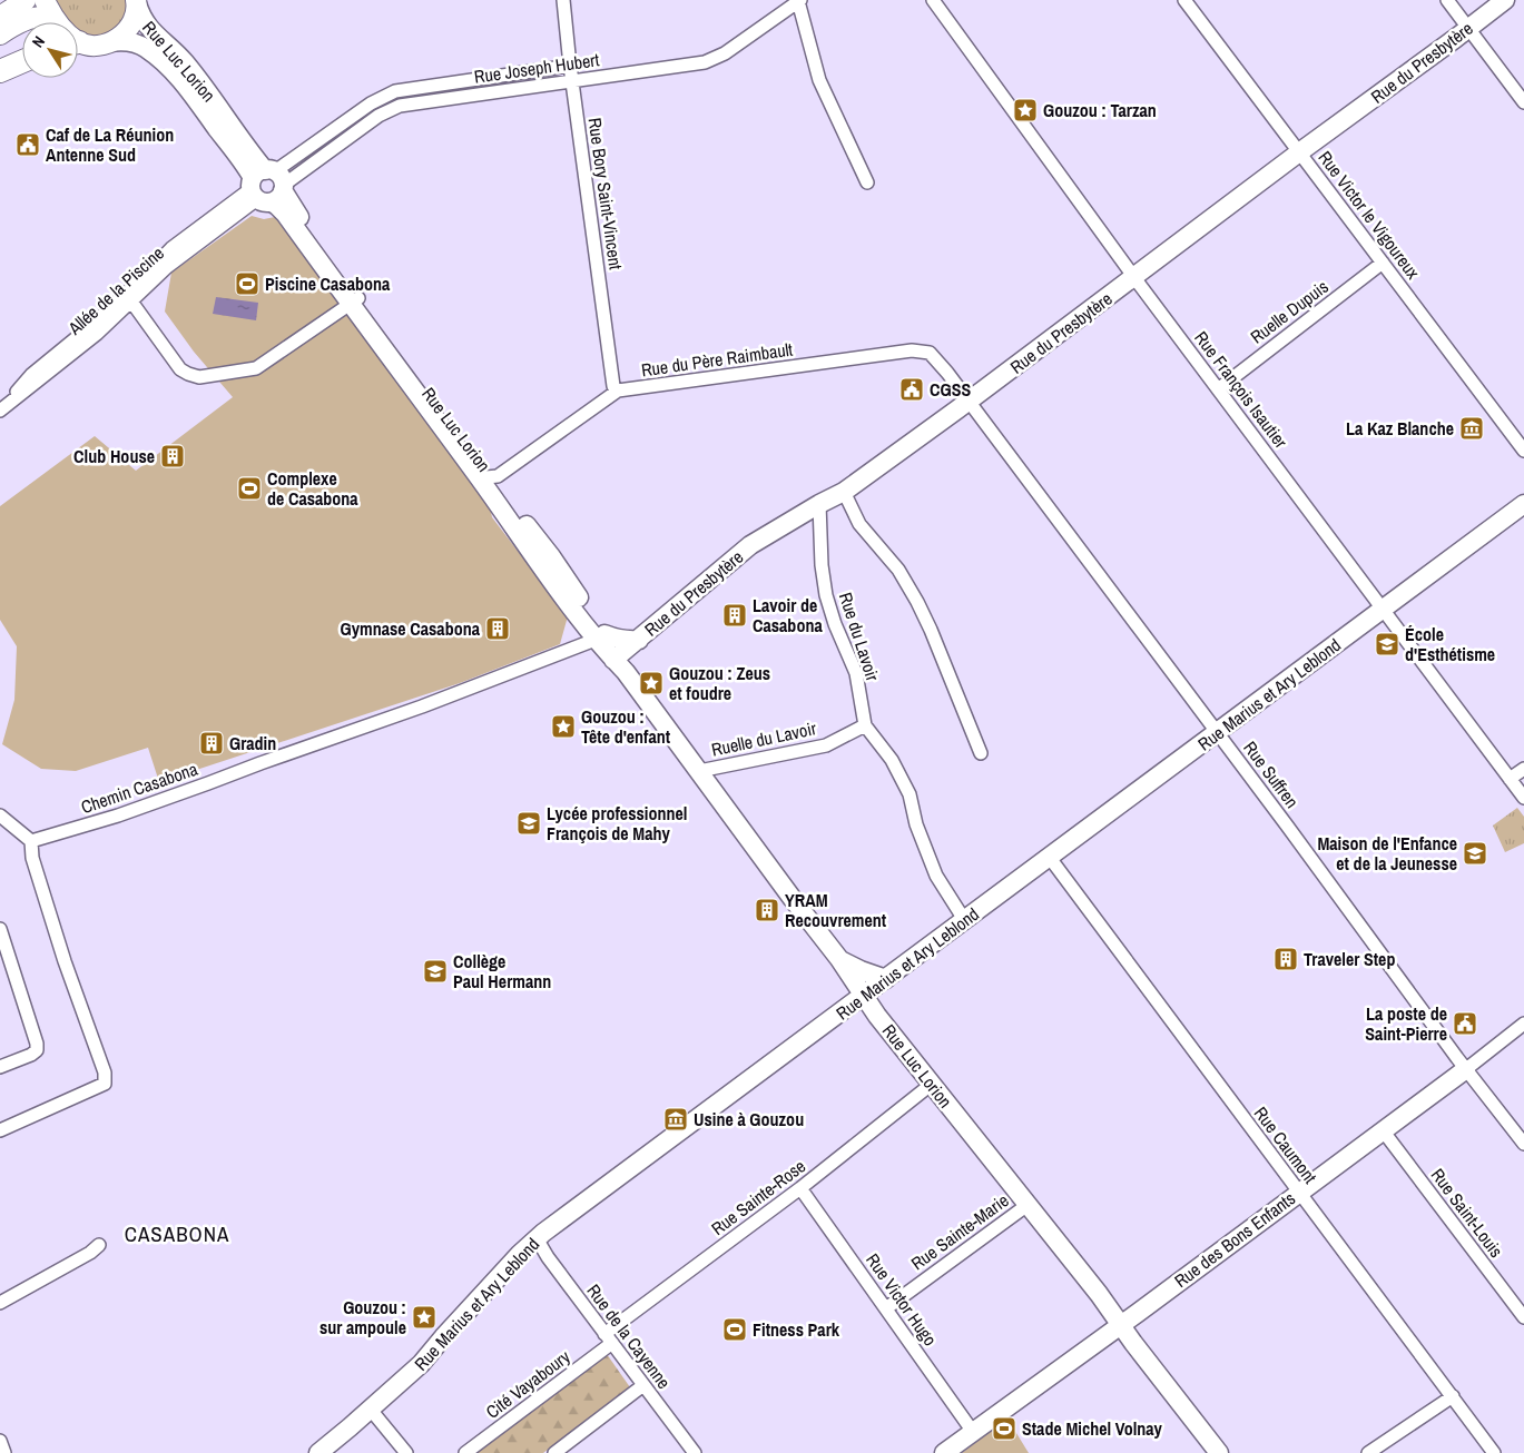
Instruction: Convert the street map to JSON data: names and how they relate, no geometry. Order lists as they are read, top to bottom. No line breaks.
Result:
{"streets":{"street":["Rue Luc Lorion","Rue du Presbytère","Rue Joseph Hubert","Rue Bory Saint-Vincent","Rue Victor le Vigoureux","Allée de la Piscine","Ruelle Dupuis","Rue du Père Raimbault","Rue François Isautier","Rue du Lavoir","Rue Marius et Ary Leblond","Ruelle du Lavoir","Rue Suffren","Chemin Casabona","Rue Caumont","Rue Sainte-Rose","Rue Saint-Louis","Rue Sainte-Marie","Rue des Bons Enfants","Rue Victor Hugo","Rue de la Cayenne","Cité Vayaboury"]},"crossings":[["Rue Luc Lorion","Rue du Presbytère"],["Rue Luc Lorion","Rue Joseph Hubert"],["Rue Luc Lorion","Allée de la Piscine"],["Rue Luc Lorion","Rue du Père Raimbault"],["Rue Luc Lorion","Rue Marius et Ary Leblond"],["Rue Luc Lorion","Ruelle du Lavoir"],["Rue Luc Lorion","Chemin Casabona"],["Rue Luc Lorion","Rue Sainte-Rose"],["Rue Luc Lorion","Rue Sainte-Marie"],["Rue Luc Lorion","Rue des Bons Enfants"],["Rue du Presbytère","Rue Victor le Vigoureux"],["Rue du Presbytère","Rue du Père Raimbault"],["Rue du Presbytère","Rue François Isautier"],["Rue du Presbytère","Rue du Lavoir"],["Rue du Presbytère","Rue Suffren"],["Rue Joseph Hubert","Rue Bory Saint-Vincent"],["Rue Joseph Hubert","Allée de la Piscine"],["Rue Bory Saint-Vincent","Rue du Père Raimbault"],["Rue Victor le Vigoureux","Ruelle Dupuis"],["Ruelle Dupuis","Rue François Isautier"],["Rue du Père Raimbault","Rue Suffren"],["Rue François Isautier","Rue Marius et Ary Leblond"],["Rue du Lavoir","Rue Marius et Ary Leblond"],["Rue du Lavoir","Ruelle du Lavoir"],["Rue Marius et Ary Leblond","Rue Suffren"],["Rue Marius et Ary Leblond","Rue Caumont"],["Rue Marius et Ary Leblond","Rue de la Cayenne"],["Rue Suffren","Rue des Bons Enfants"],["Rue Caumont","Rue des Bons Enfants"],["Rue Sainte-Rose","Rue Victor Hugo"],["Rue Sainte-Rose","Rue de la Cayenne"],["Rue Sainte-Rose","Cité Vayaboury"],["Rue Saint-Louis","Rue des Bons Enfants"],["Rue Sainte-Marie","Rue Victor Hugo"],["Rue des Bons Enfants","Rue Victor Hugo"],["Rue de la Cayenne","Cité Vayaboury"]],"districts":["CASABONA"],"places":{"place":["Gouzou : Tarzan","Gouzou : Zeus et foudre","Gouzou : Tête d'enfant","Gouzou : sur ampoule"],"public building":["Caf de La Réunion Antenne Sud","CGSS","La poste de Saint-Pierre"],"sports":["Piscine Casabona","Complexe de Casabona","Fitness Park","Stade Michel Volnay"],"museum":["La Kaz Blanche","Usine à Gouzou"],"building":["Club House","Lavoir de Casabona","Gymnase Casabona","Gradin","YRAM Recouvrement","Traveler Step"],"school or university":["École d'Esthétisme","Lycée professionnel François de Mahy","Maison de l'Enfance et de la Jeunesse","Collège Paul Hermann"]},"north":"top left"}
